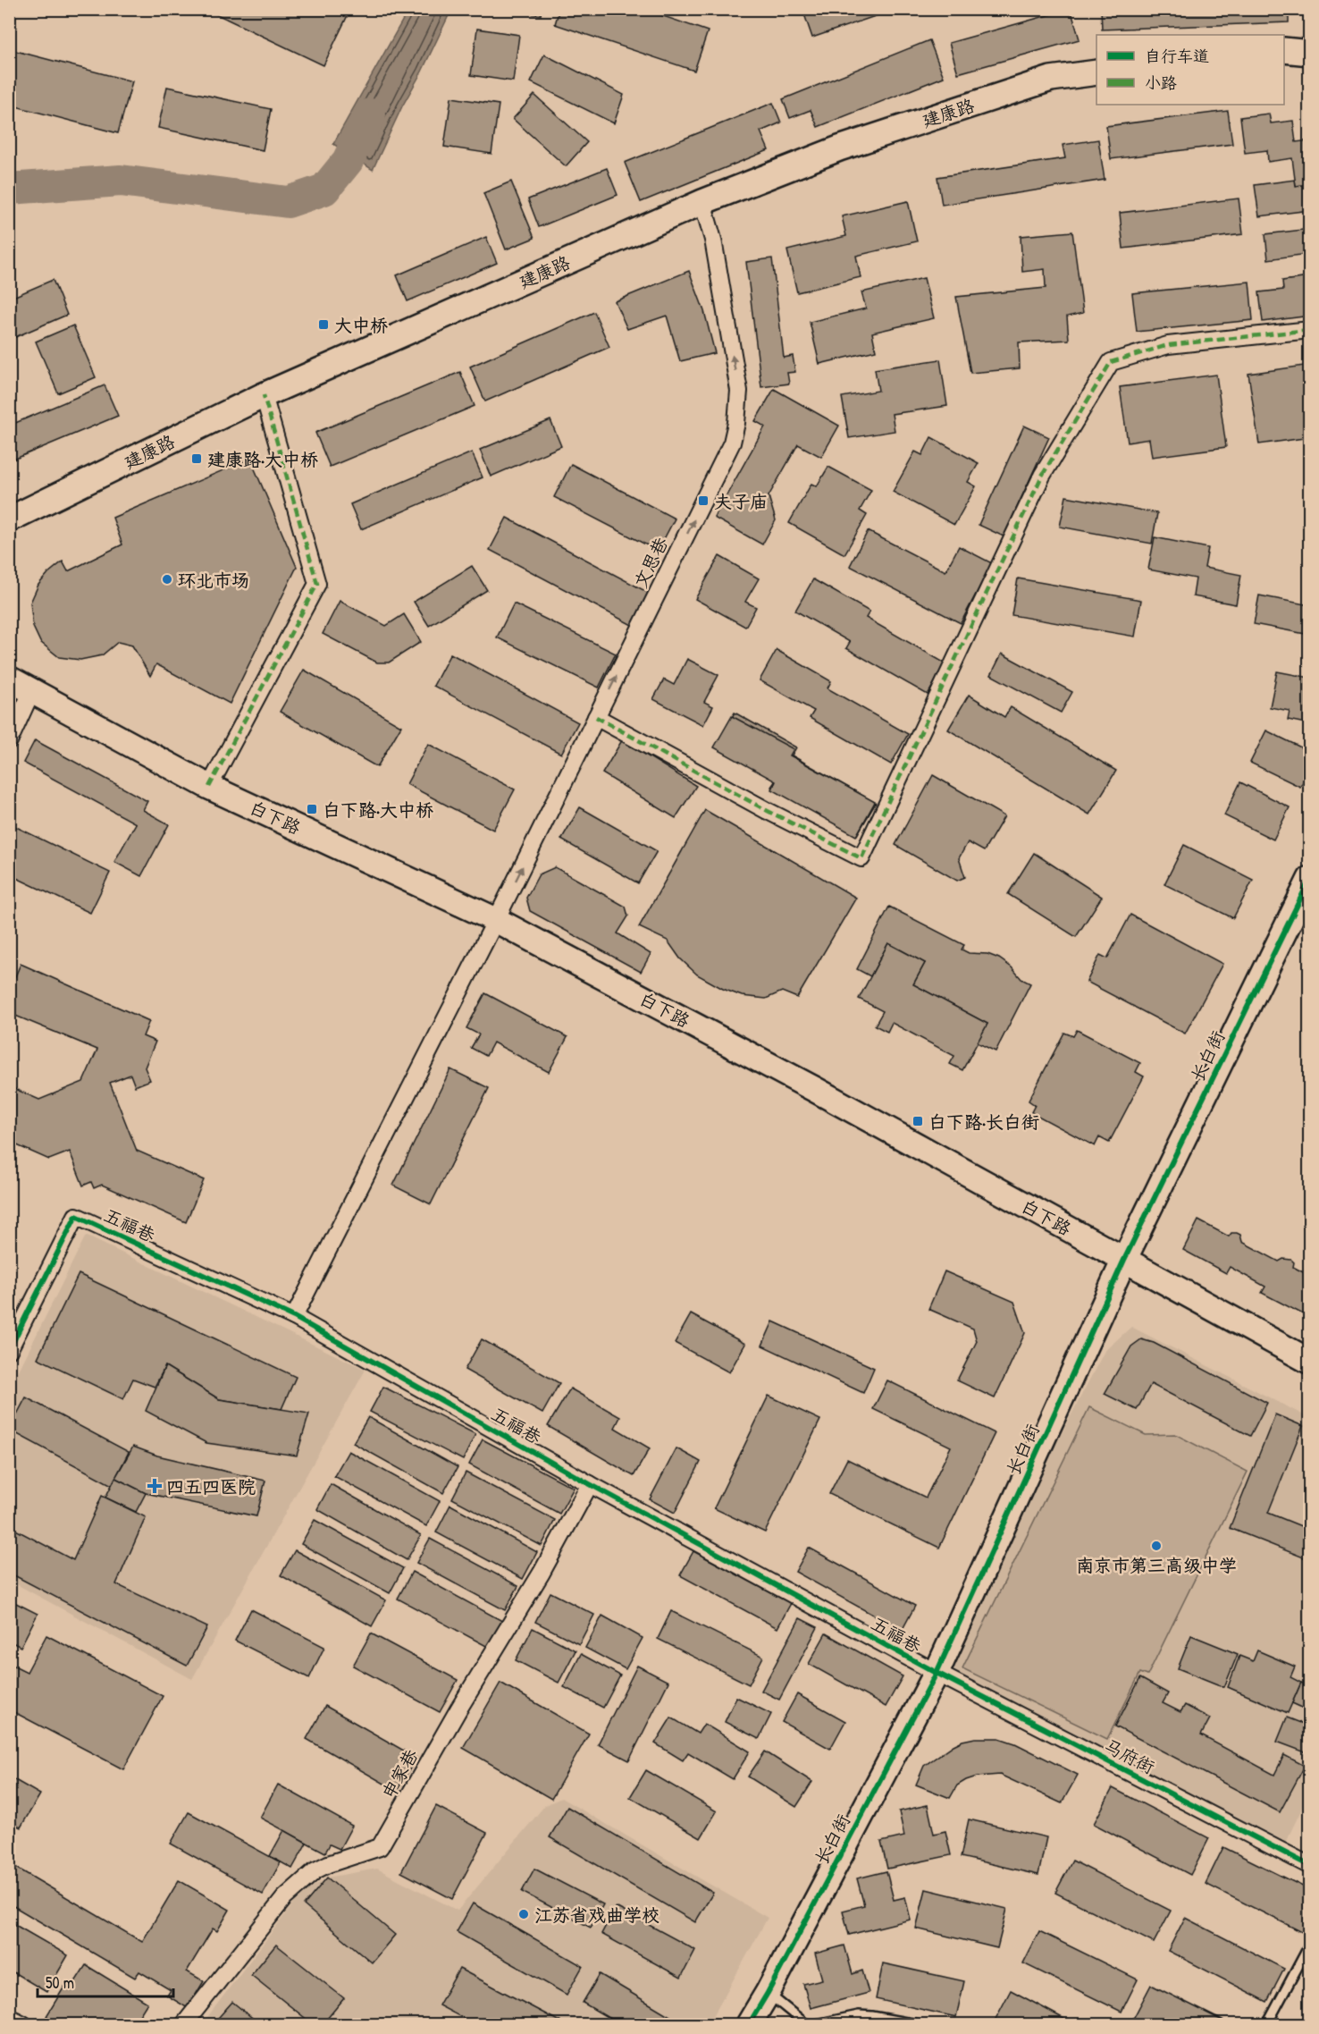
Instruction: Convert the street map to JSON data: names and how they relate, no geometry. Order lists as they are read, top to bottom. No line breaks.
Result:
{"streets":{"main road":["建康路","白下路","长白街"],"street":["文思巷","五福巷","马府街","申家巷"]},"crossings":[["建康路","文思巷"],["文思巷","白下路"],["文思巷","五福巷"],["白下路","长白街"],["长白街","五福巷"],["长白街","马府街"],["五福巷","马府街"],["五福巷","申家巷"]],"one_way":["文思巷"],"places":{"transit":["大中桥","建康路·大中桥","夫子庙","白下路·大中桥","白下路·长白街"],"other":["环北市场","南京市第三高级中学","江苏省戏曲学校"],"health":["四五四医院"]},"legend":["自行车道","小路"],"scale_bar":"50 m"}
